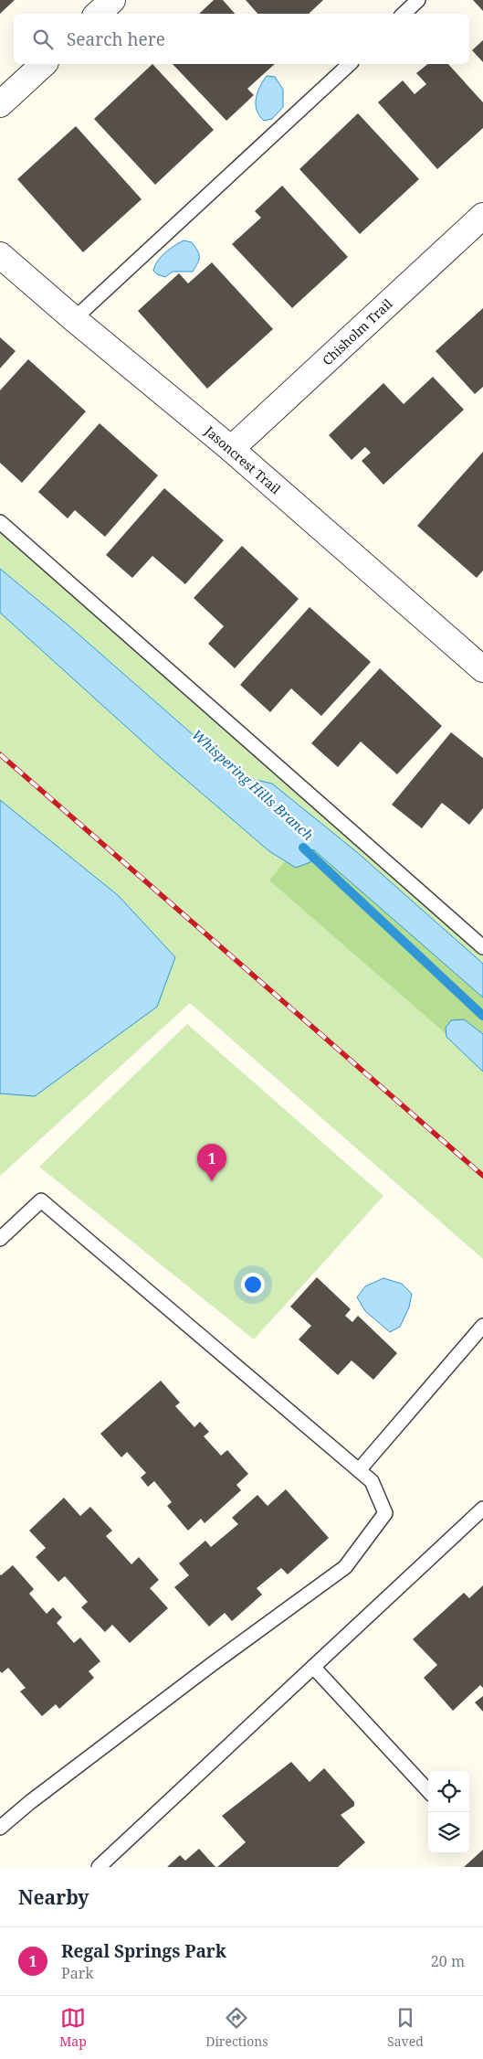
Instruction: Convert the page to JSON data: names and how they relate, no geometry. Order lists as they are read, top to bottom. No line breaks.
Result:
{"streets":{"street":["Chisholm Trail","Jasoncrest Trail"]},"crossings":[["Chisholm Trail","Jasoncrest Trail"]],"water":["Whispering Hills Branch"],"page":{"search":"Search here","pins":"1","heading":"Nearby","list":[{"mark":"1","name":"Regal Springs Park","note":"Park","value":"20 m"}],"nav":["Map","Directions","Saved"]}}
